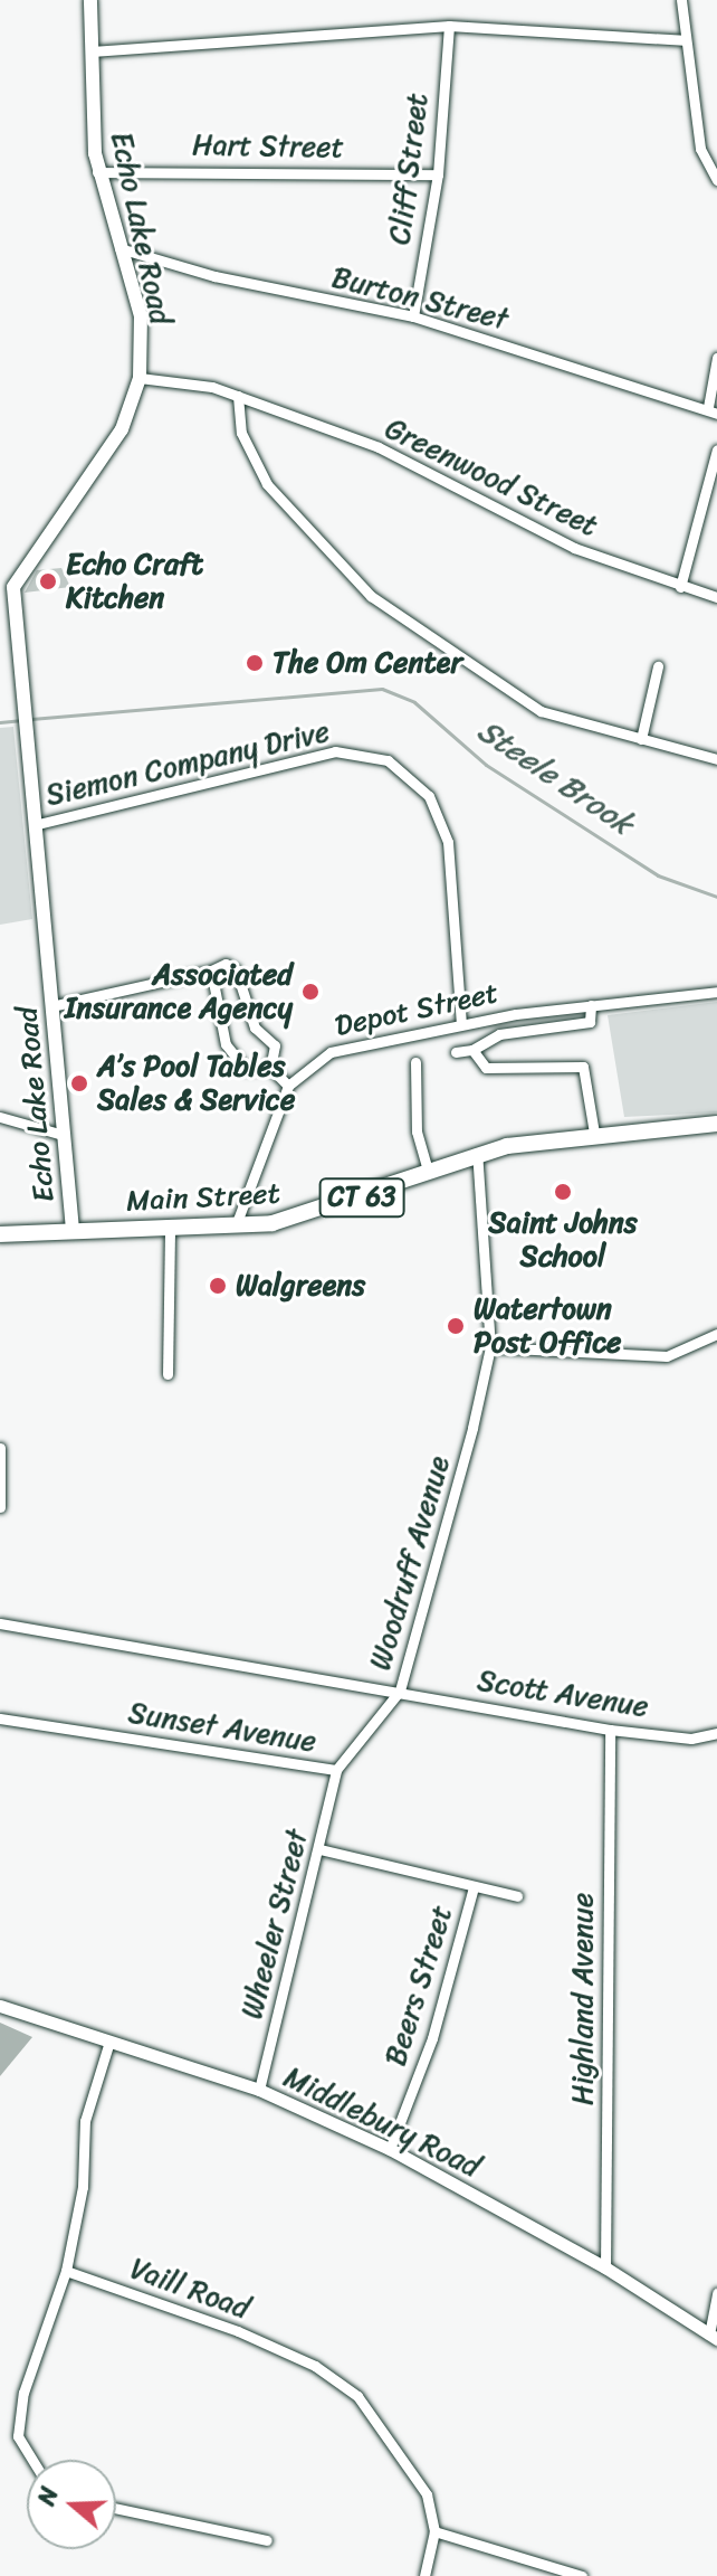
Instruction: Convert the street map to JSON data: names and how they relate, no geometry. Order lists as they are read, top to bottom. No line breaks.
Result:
{"streets":{"main road":["Echo Lake Road","Main Street","CT 63"],"street":["Hart Street","Cliff Street","Burton Street","Greenwood Street","Siemon Company Drive","Depot Street","Woodruff Avenue","Scott Avenue","Sunset Avenue","Wheeler Street","Beers Street","Highland Avenue","Middlebury Road","Vaill Road"]},"crossings":[["Hart Street","Cliff Street"],["Hart Street","Echo Lake Road"],["Cliff Street","Burton Street"],["Echo Lake Road","Burton Street"],["Echo Lake Road","Greenwood Street"],["Echo Lake Road","Siemon Company Drive"],["Echo Lake Road","Main Street"],["Siemon Company Drive","Depot Street"],["Depot Street","Main Street"],["Main Street","Woodruff Avenue"],["Woodruff Avenue","Scott Avenue"],["Woodruff Avenue","Sunset Avenue"],["Scott Avenue","Sunset Avenue"],["Scott Avenue","Highland Avenue"],["Sunset Avenue","Wheeler Street"],["Wheeler Street","Middlebury Road"],["Beers Street","Middlebury Road"],["Highland Avenue","Middlebury Road"]],"water":["Steele Brook"],"places":["Echo Craft Kitchen","The Om Center","Associated Insurance Agency","A’s Pool Tables Sales & Service","Saint Johns School","Walgreens","Watertown Post Office"],"north":"left"}
